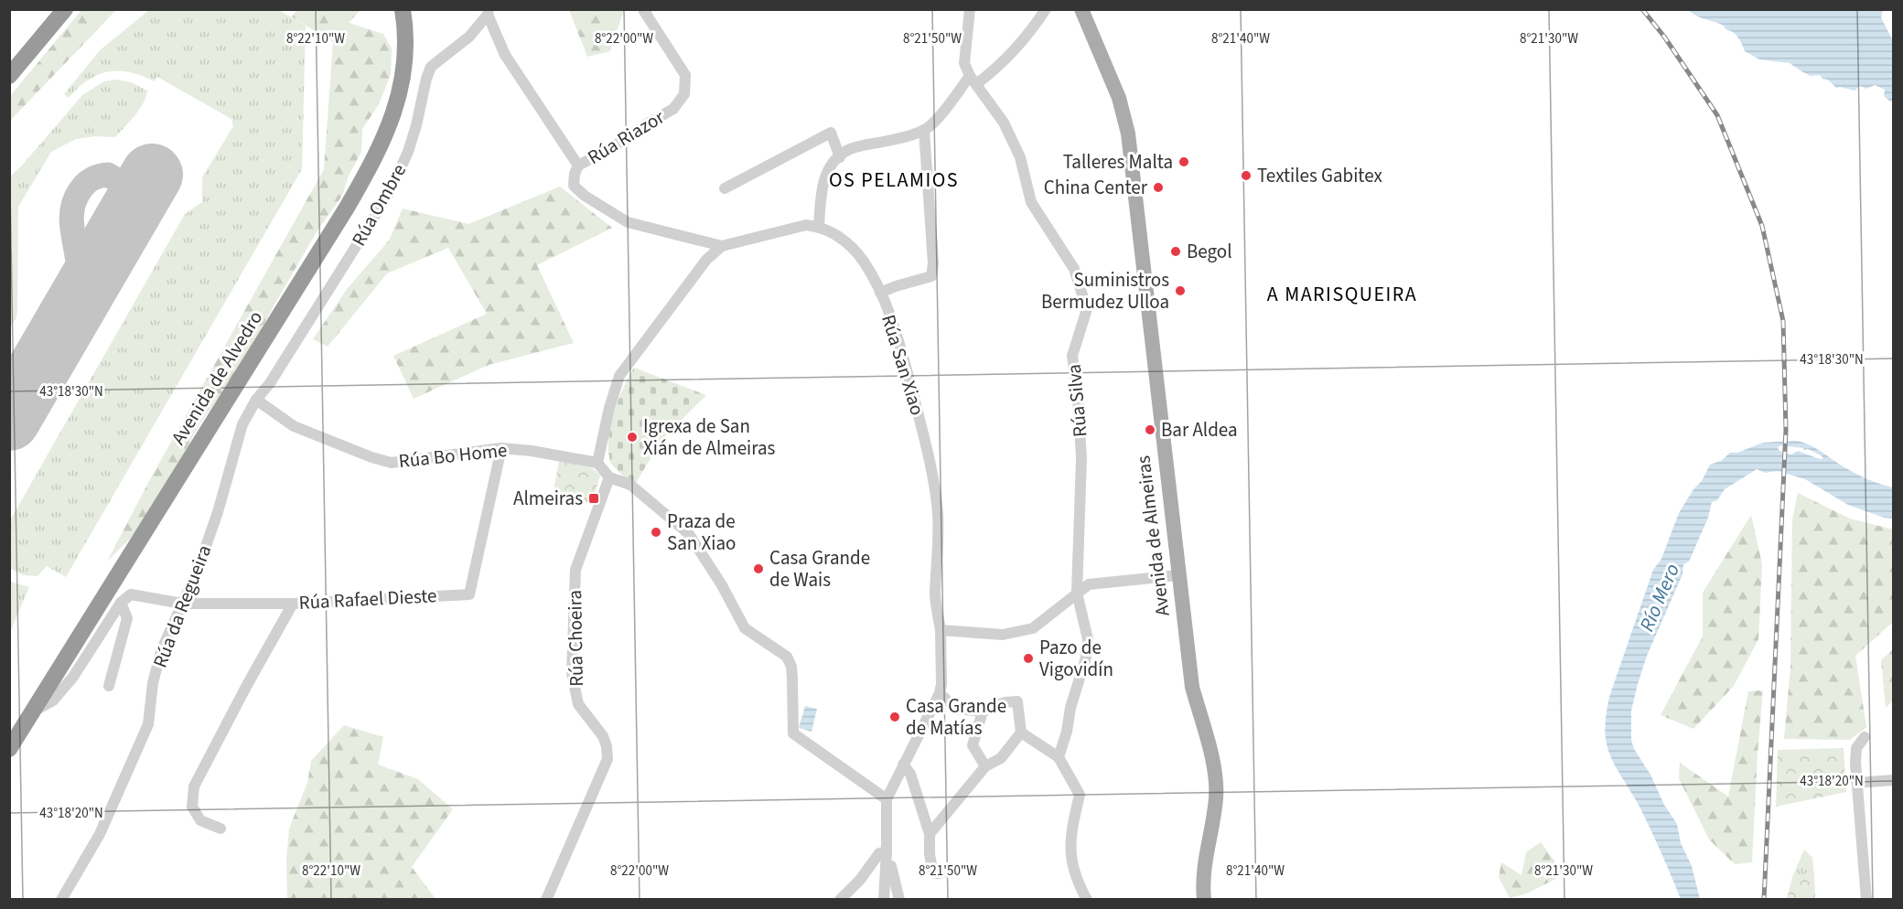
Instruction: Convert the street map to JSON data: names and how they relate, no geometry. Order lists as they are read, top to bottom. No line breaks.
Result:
{"streets":{"highway":["Avenida de Alvedro"],"main road":["Avenida de Almeiras"],"street":["Rúa Riazor","Rúa Ombre","Rúa San Xiao","Rúa Silva","Rúa Bo Home","Rúa Rafael Dieste","Rúa da Regueira","Rúa Choeira"]},"crossings":[["Rúa Ombre","Rúa Bo Home"],["Rúa Ombre","Rúa da Regueira"],["Rúa Bo Home","Rúa Rafael Dieste"],["Rúa Bo Home","Rúa da Regueira"],["Rúa Rafael Dieste","Rúa da Regueira"]],"districts":["OS PELAMIOS","A MARISQUEIRA"],"water":["Río Mero"],"places":{"other":["Talleres Malta","Textiles Gabitex","China Center","Begol","Suministros Bermudez Ulloa","Bar Aldea","Igrexa de San Xián de Almeiras","Praza de San Xiao","Casa Grande de Wais","Pazo de Vigovidín","Casa Grande de Matías"],"transit":["Almeiras"]},"coordinates":["8°22'10\"W","8°22'00\"W","8°21'50\"W","8°21'40\"W","8°21'30\"W","43°18'30\"N","43°18'20\"N"]}
